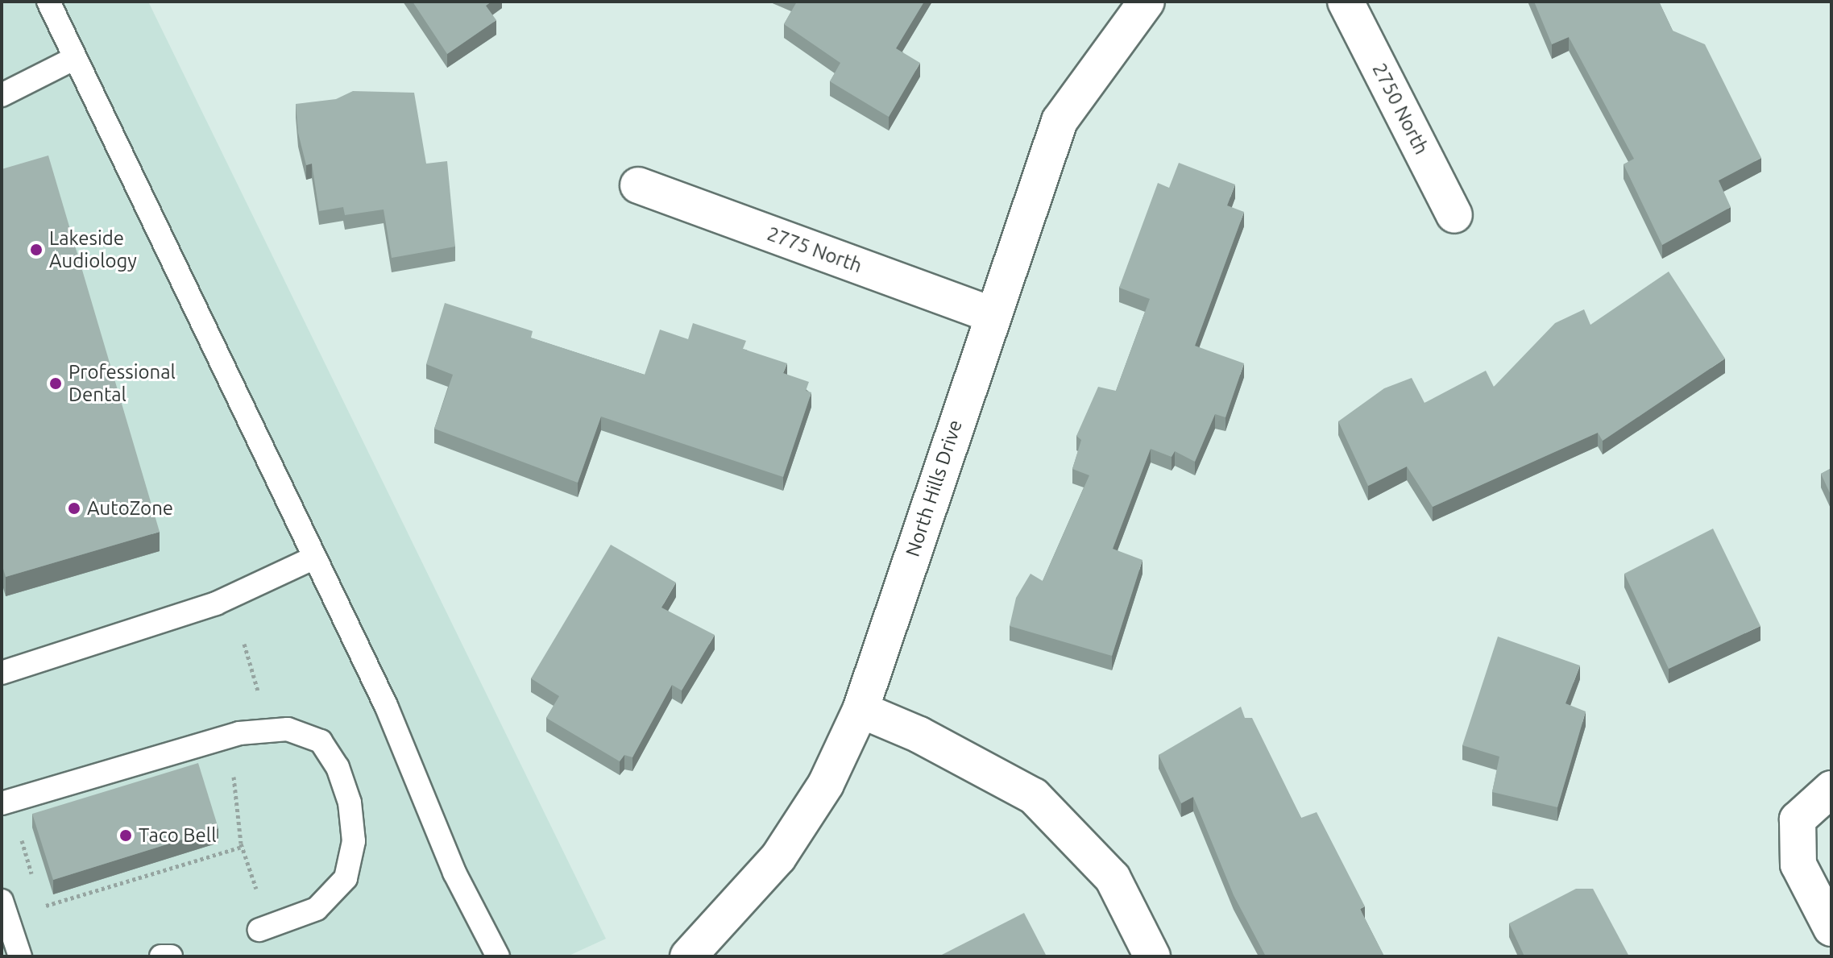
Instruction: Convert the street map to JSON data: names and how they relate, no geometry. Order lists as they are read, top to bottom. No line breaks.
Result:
{"streets":{"street":["2750 North","2775 North","North Hills Drive"]},"crossings":[["2775 North","North Hills Drive"]],"places":["Lakeside Audiology","Professional Dental","AutoZone","Taco Bell"]}
